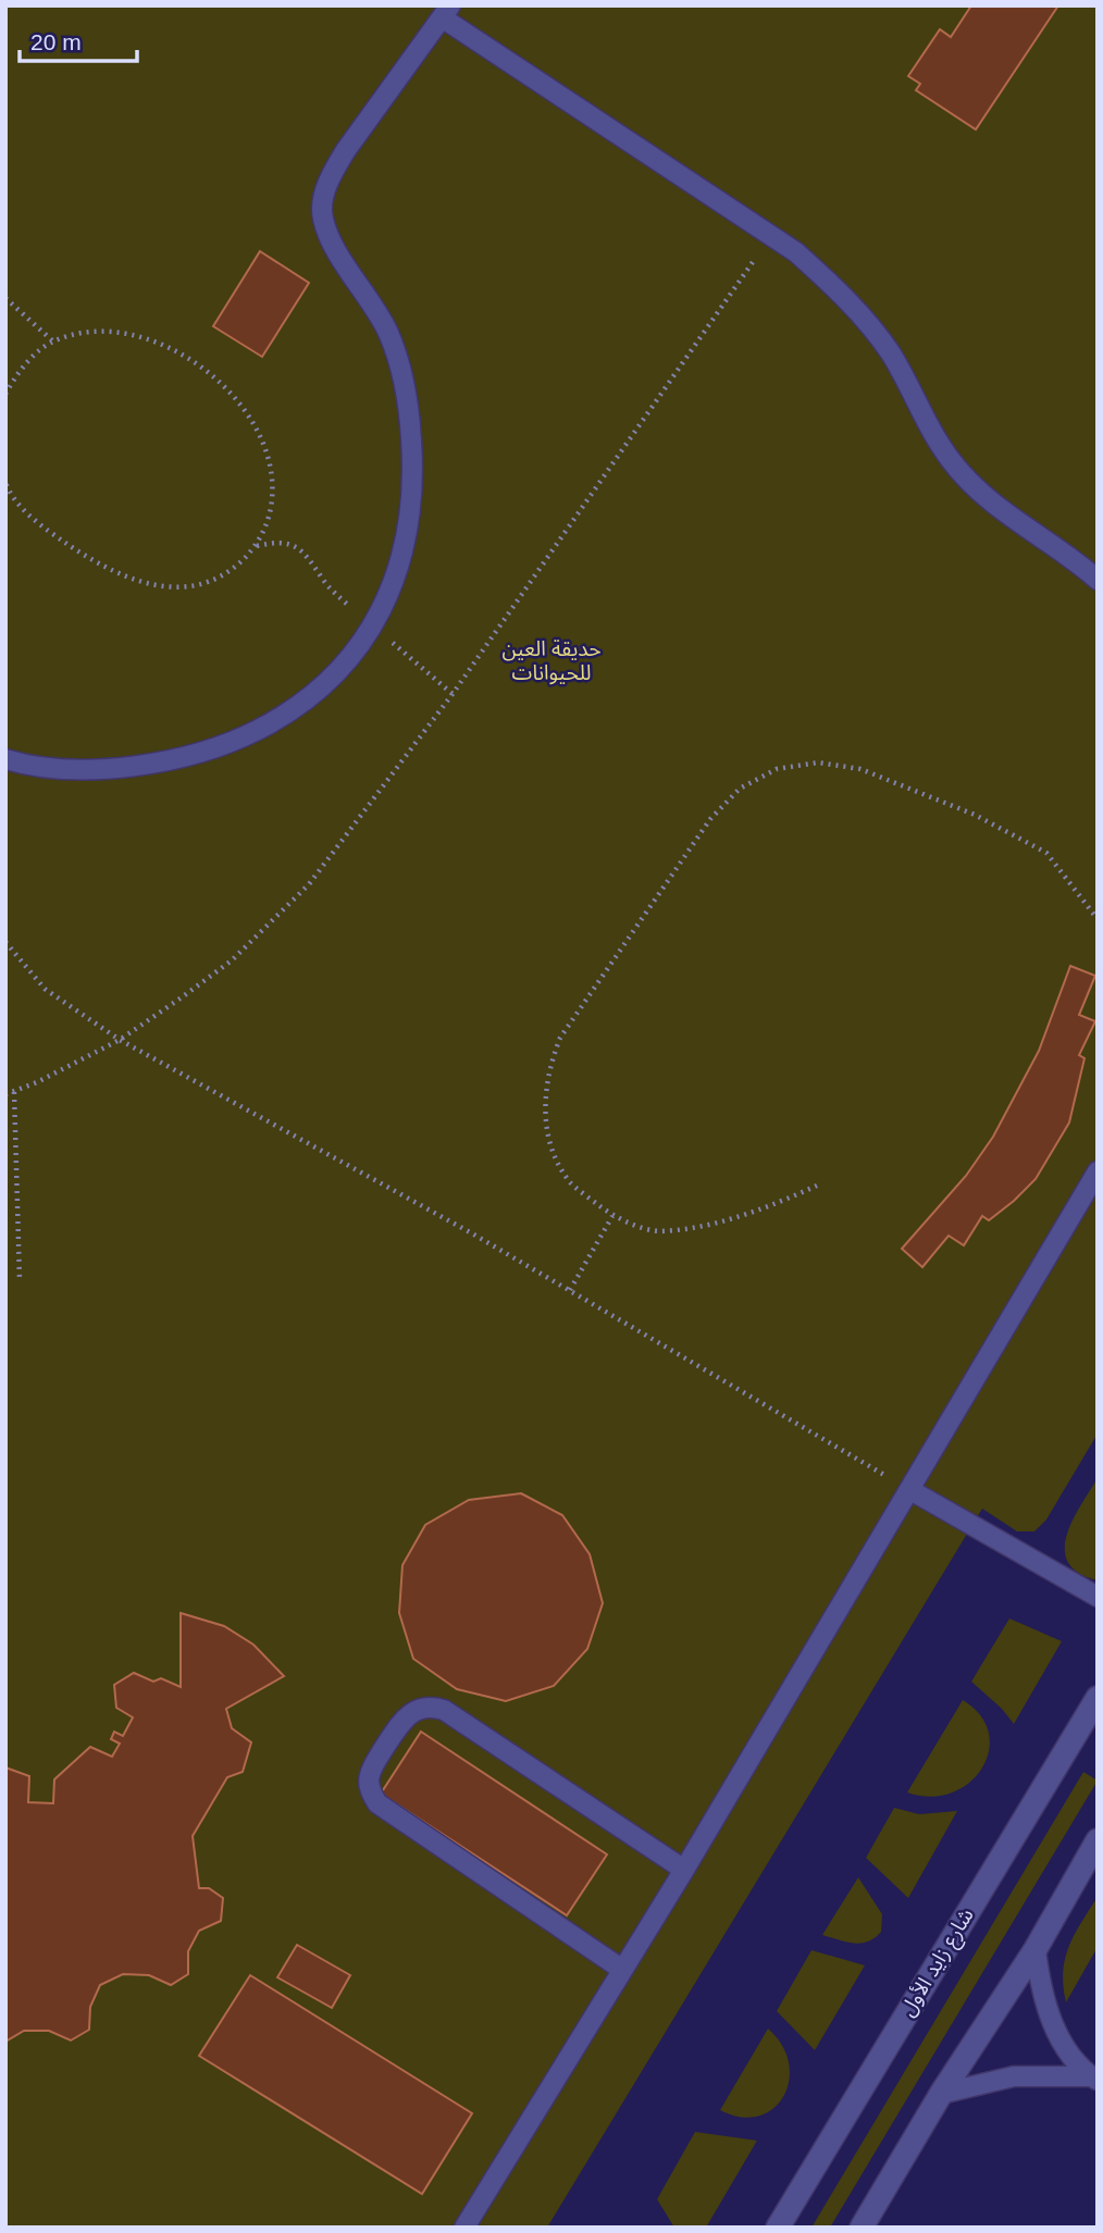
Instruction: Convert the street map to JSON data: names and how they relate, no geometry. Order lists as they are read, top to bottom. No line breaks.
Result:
{"streets":{"street":["شارع زايد الأول"]},"parks":["حديقة العين للحيوانات"],"scale_bar":"20 m"}
